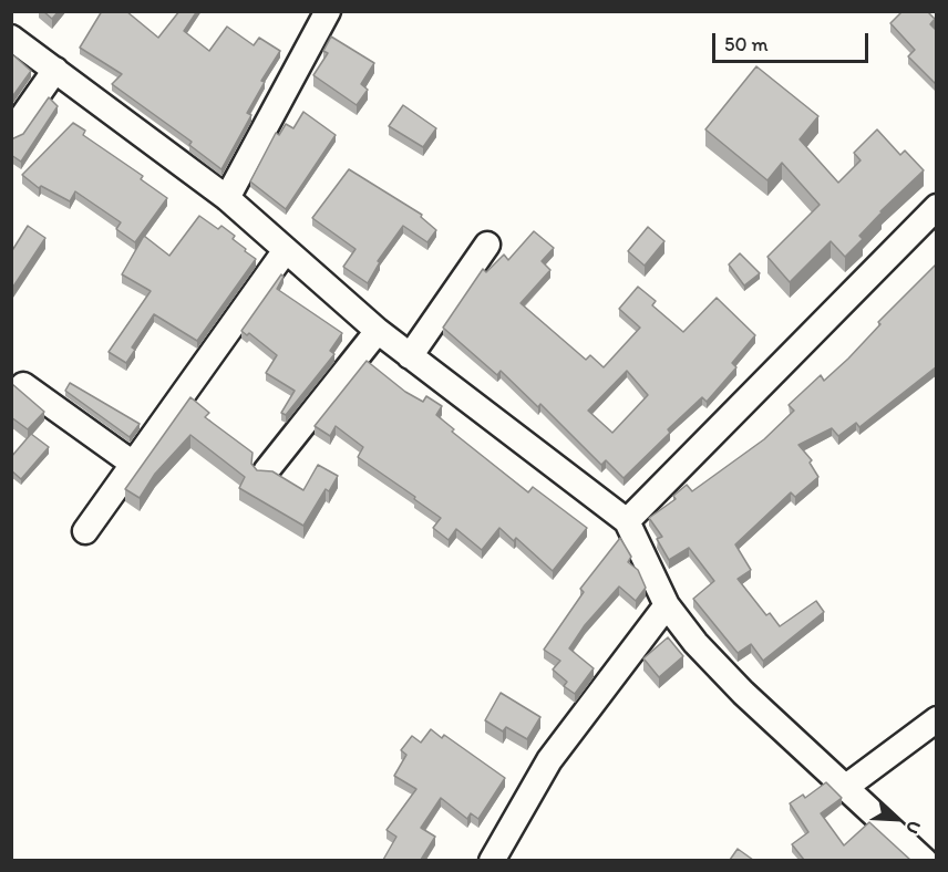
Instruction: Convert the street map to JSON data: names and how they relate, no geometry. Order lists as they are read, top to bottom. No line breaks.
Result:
{"scale_bar":"50 m","north":"bottom right"}
